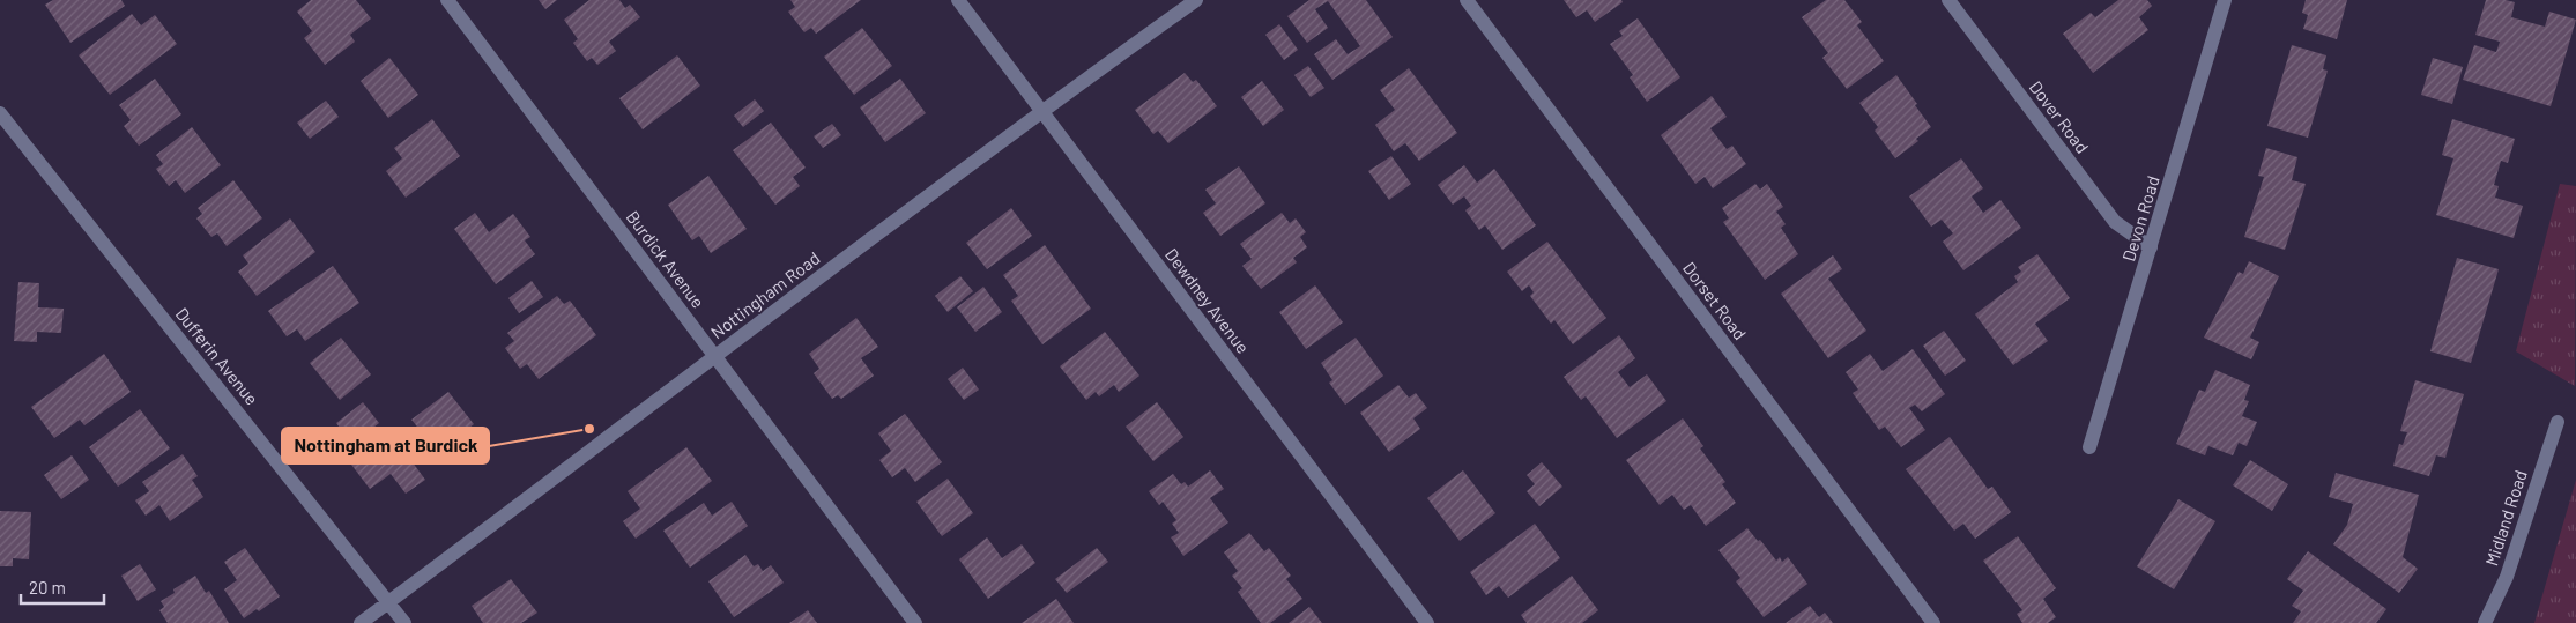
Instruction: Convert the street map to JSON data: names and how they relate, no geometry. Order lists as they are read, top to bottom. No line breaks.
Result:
{"streets":{"street":["Dover Road","Devon Road","Burdick Avenue","Nottingham Road","Dewdney Avenue","Dorset Road","Dufferin Avenue","Midland Road"]},"crossings":[["Dover Road","Devon Road"],["Burdick Avenue","Nottingham Road"],["Nottingham Road","Dewdney Avenue"],["Nottingham Road","Dufferin Avenue"]],"places":["Nottingham at Burdick"],"scale_bar":"20 m"}
